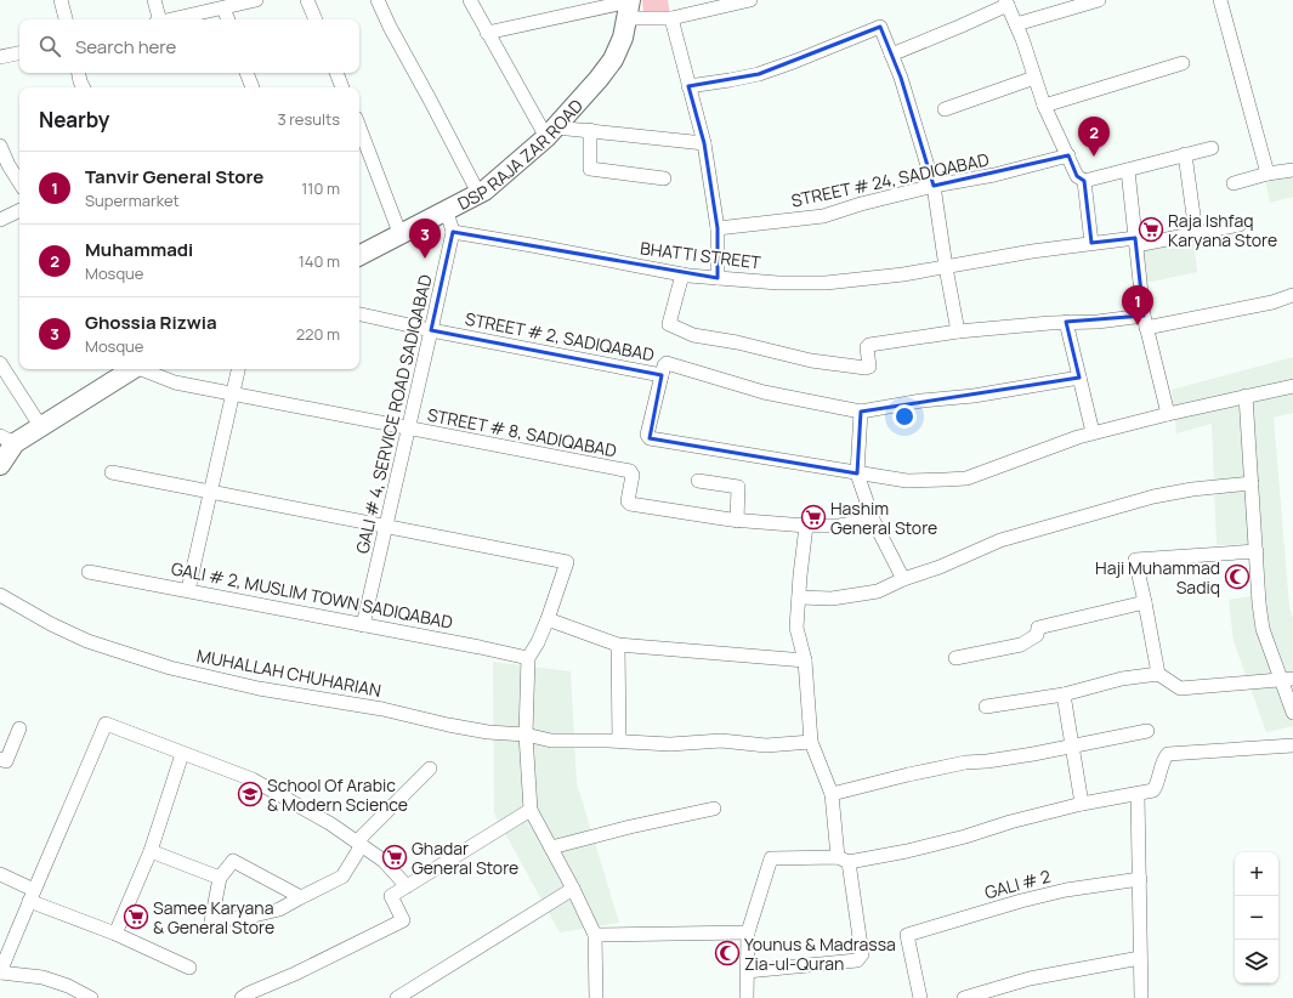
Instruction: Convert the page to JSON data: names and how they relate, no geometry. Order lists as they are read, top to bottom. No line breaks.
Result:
{"streets":{"street":["DSP RAJA ZAR ROAD","STREET # 24, SADIQABAD","BHATTI STREET","STREET # 2, SADIQABAD","GALI # 4, SERVICE ROAD SADIQABAD","STREET # 8, SADIQABAD","GALI # 2, MUSLIM TOWN SADIQABAD","MUHALLAH CHUHARIAN","GALI # 2"]},"crossings":[["DSP RAJA ZAR ROAD","GALI # 4, SERVICE ROAD SADIQABAD"],["BHATTI STREET","GALI # 4, SERVICE ROAD SADIQABAD"],["STREET # 2, SADIQABAD","GALI # 4, SERVICE ROAD SADIQABAD"],["GALI # 4, SERVICE ROAD SADIQABAD","STREET # 8, SADIQABAD"],["GALI # 4, SERVICE ROAD SADIQABAD","GALI # 2, MUSLIM TOWN SADIQABAD"]],"places":{"supermarket":["Raja Ishfaq Karyana Store","Hashim General Store","Ghadar General Store","Samee Karyana & General Store"],"mosque":["Haji Muhammad Sadiq","Younus & Madrassa Zia-ul-Quran"],"school or university":["School Of Arabic & Modern Science"]},"page":{"search":"Search here","heading":["Nearby","3 results"],"pins":["2","3","1"],"list":[{"mark":"1","name":"Tanvir General Store","note":"Supermarket","value":"110 m"},{"mark":"2","name":"Muhammadi","note":"Mosque","value":"140 m"},{"mark":"3","name":"Ghossia Rizwia","note":"Mosque","value":"220 m"}],"map_buttons":["+","−"]}}
